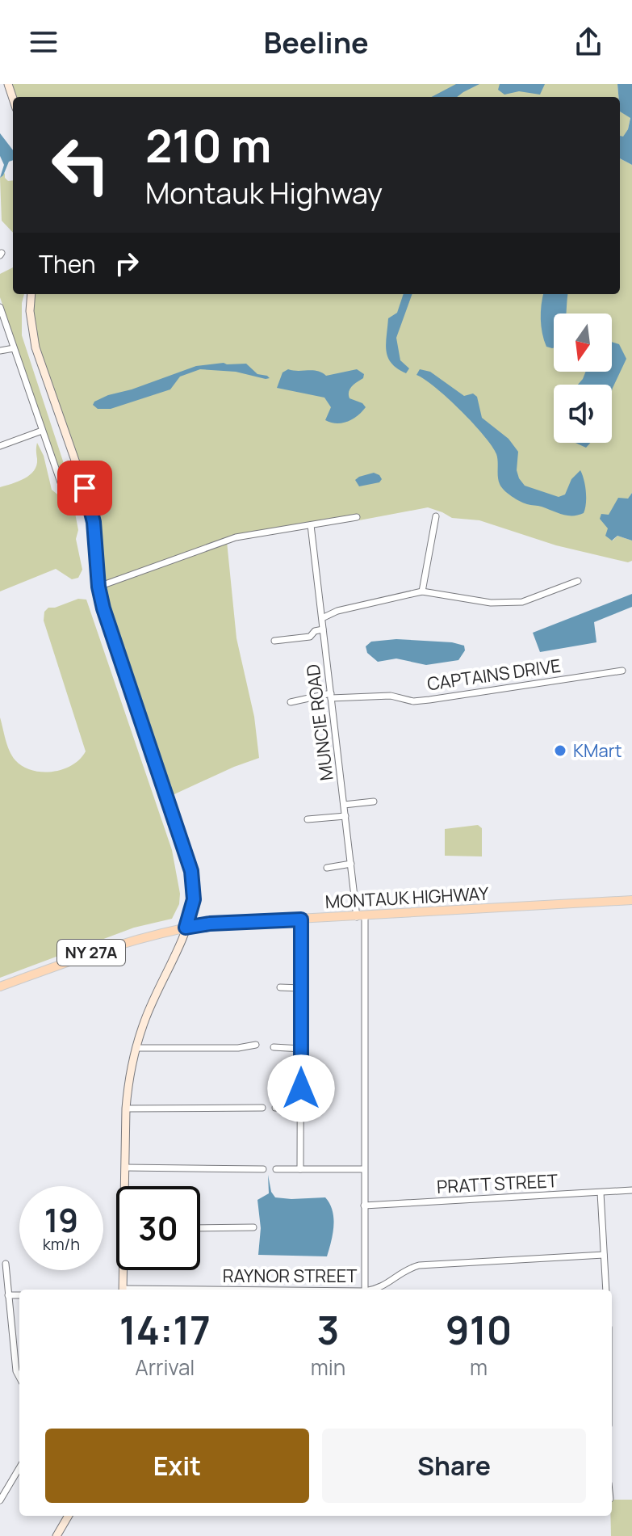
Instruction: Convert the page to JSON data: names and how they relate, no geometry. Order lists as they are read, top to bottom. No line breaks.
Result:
{"streets":{"main road":["MONTAUK HIGHWAY","NY 27A"],"street":["CAPTAINS DRIVE","MUNCIE ROAD","PRATT STREET","RAYNOR STREET"]},"crossings":[["CAPTAINS DRIVE","MUNCIE ROAD"],["MUNCIE ROAD","MONTAUK HIGHWAY"],["MUNCIE ROAD","PRATT STREET"]],"places":["KMart"],"north":"bottom","page":{"header":"Beeline","turn":["210 m","Montauk Highway"],"then":"Then","speed":"19 km/h","limit":"30","eta":["14:17","Arrival","3","min","910","m"],"buttons":["Exit","Share"]}}
